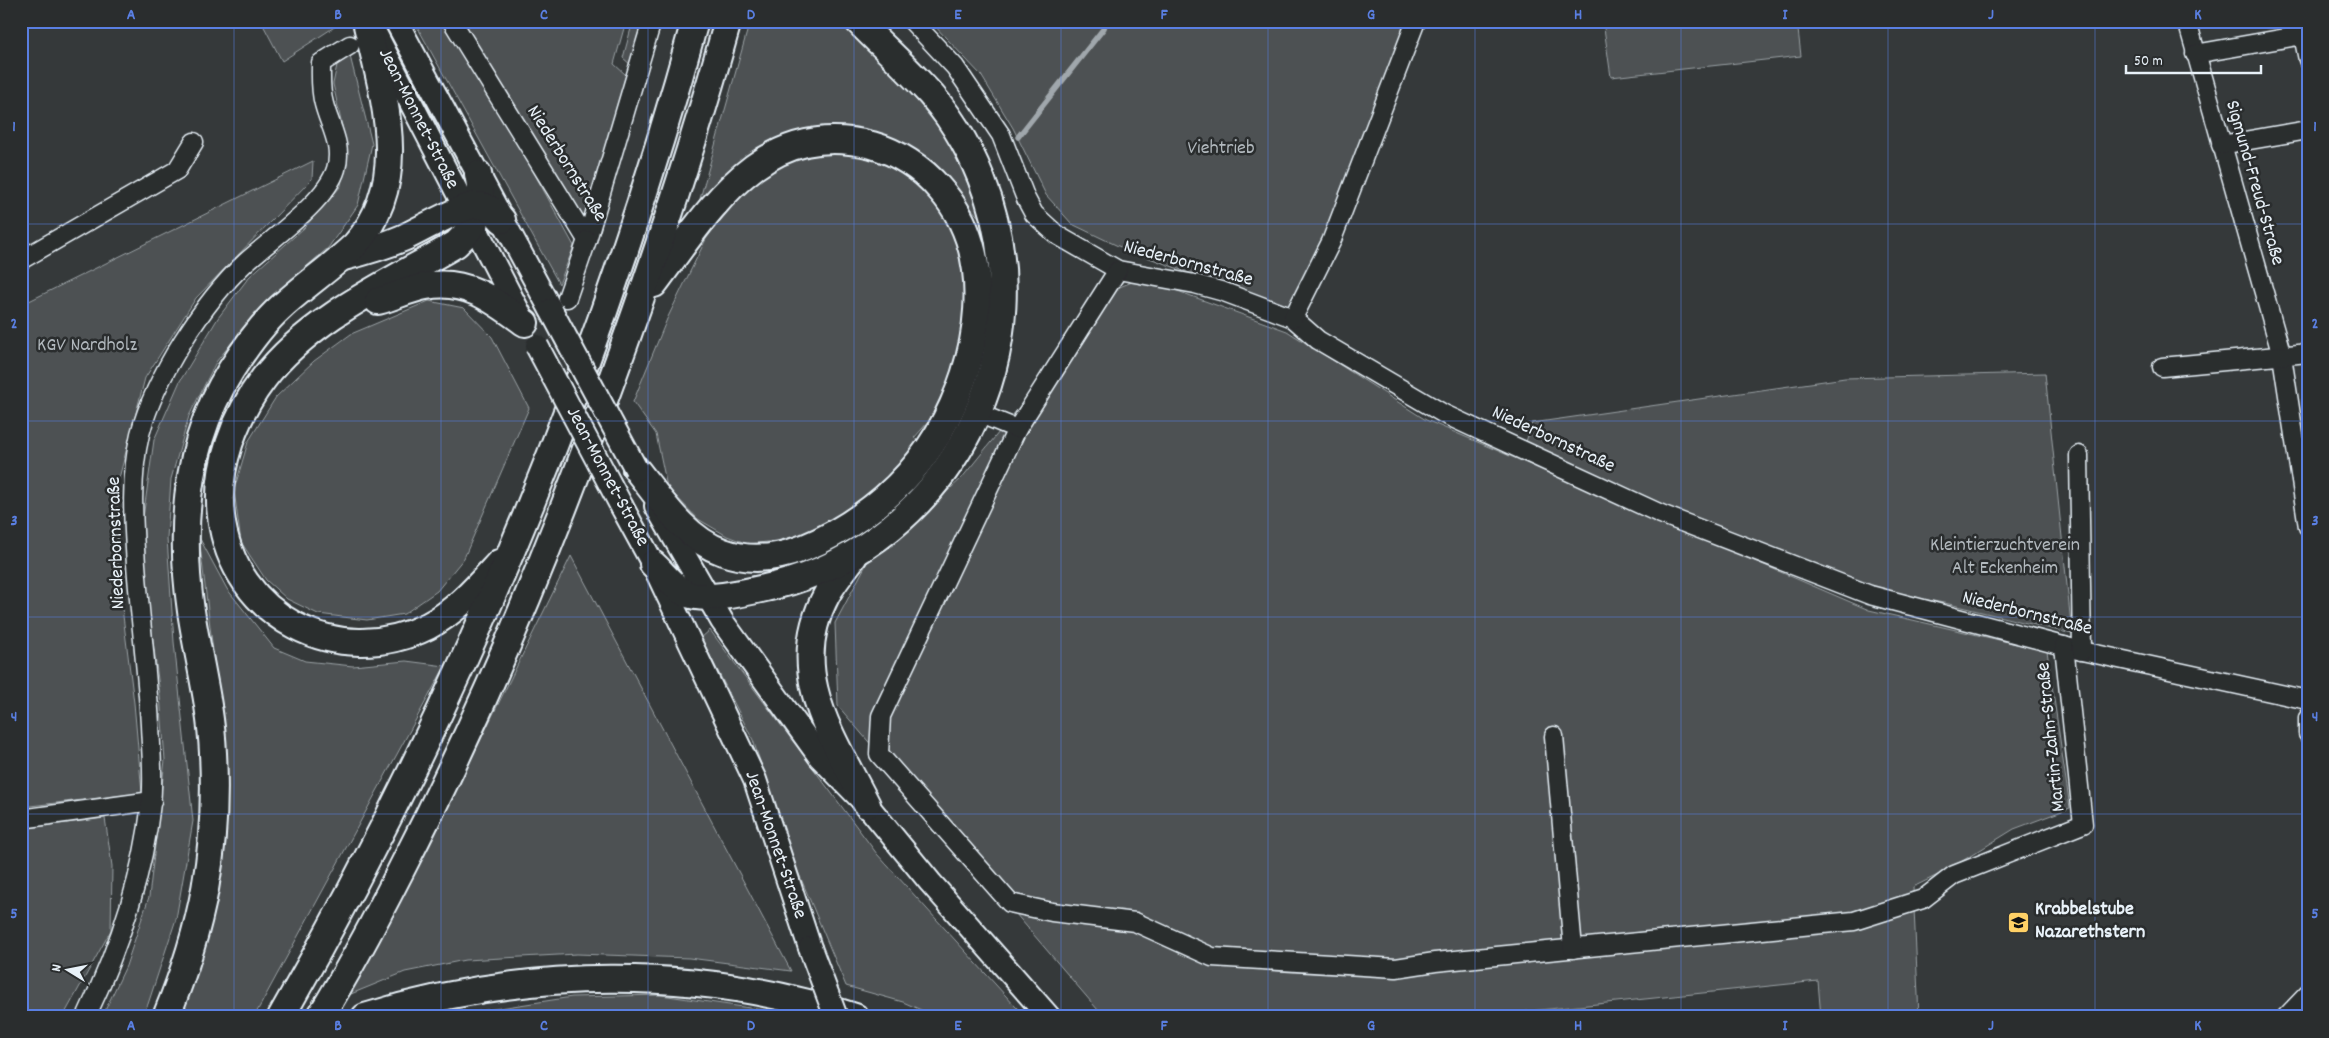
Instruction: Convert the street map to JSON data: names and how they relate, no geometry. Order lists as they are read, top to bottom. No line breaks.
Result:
{"streets":{"main road":["Jean-Monnet-Straße"],"street":["Niederbornstraße","Sigmund-Freud-Straße","Martin-Zahn-Straße"]},"crossings":[["Niederbornstraße","Martin-Zahn-Straße"]],"parks":["Viehtrieb","KGV Nardholz","Kleintierzuchtverein Alt Eckenheim"],"places":{"school or university":["Krabbelstube Nazarethstern"]},"scale_bar":"50 m","north":"left","grid":{"columns":["A","B","C","D","E","F","G","H","I","J","K"],"rows":["1","2","3","4","5"]}}
